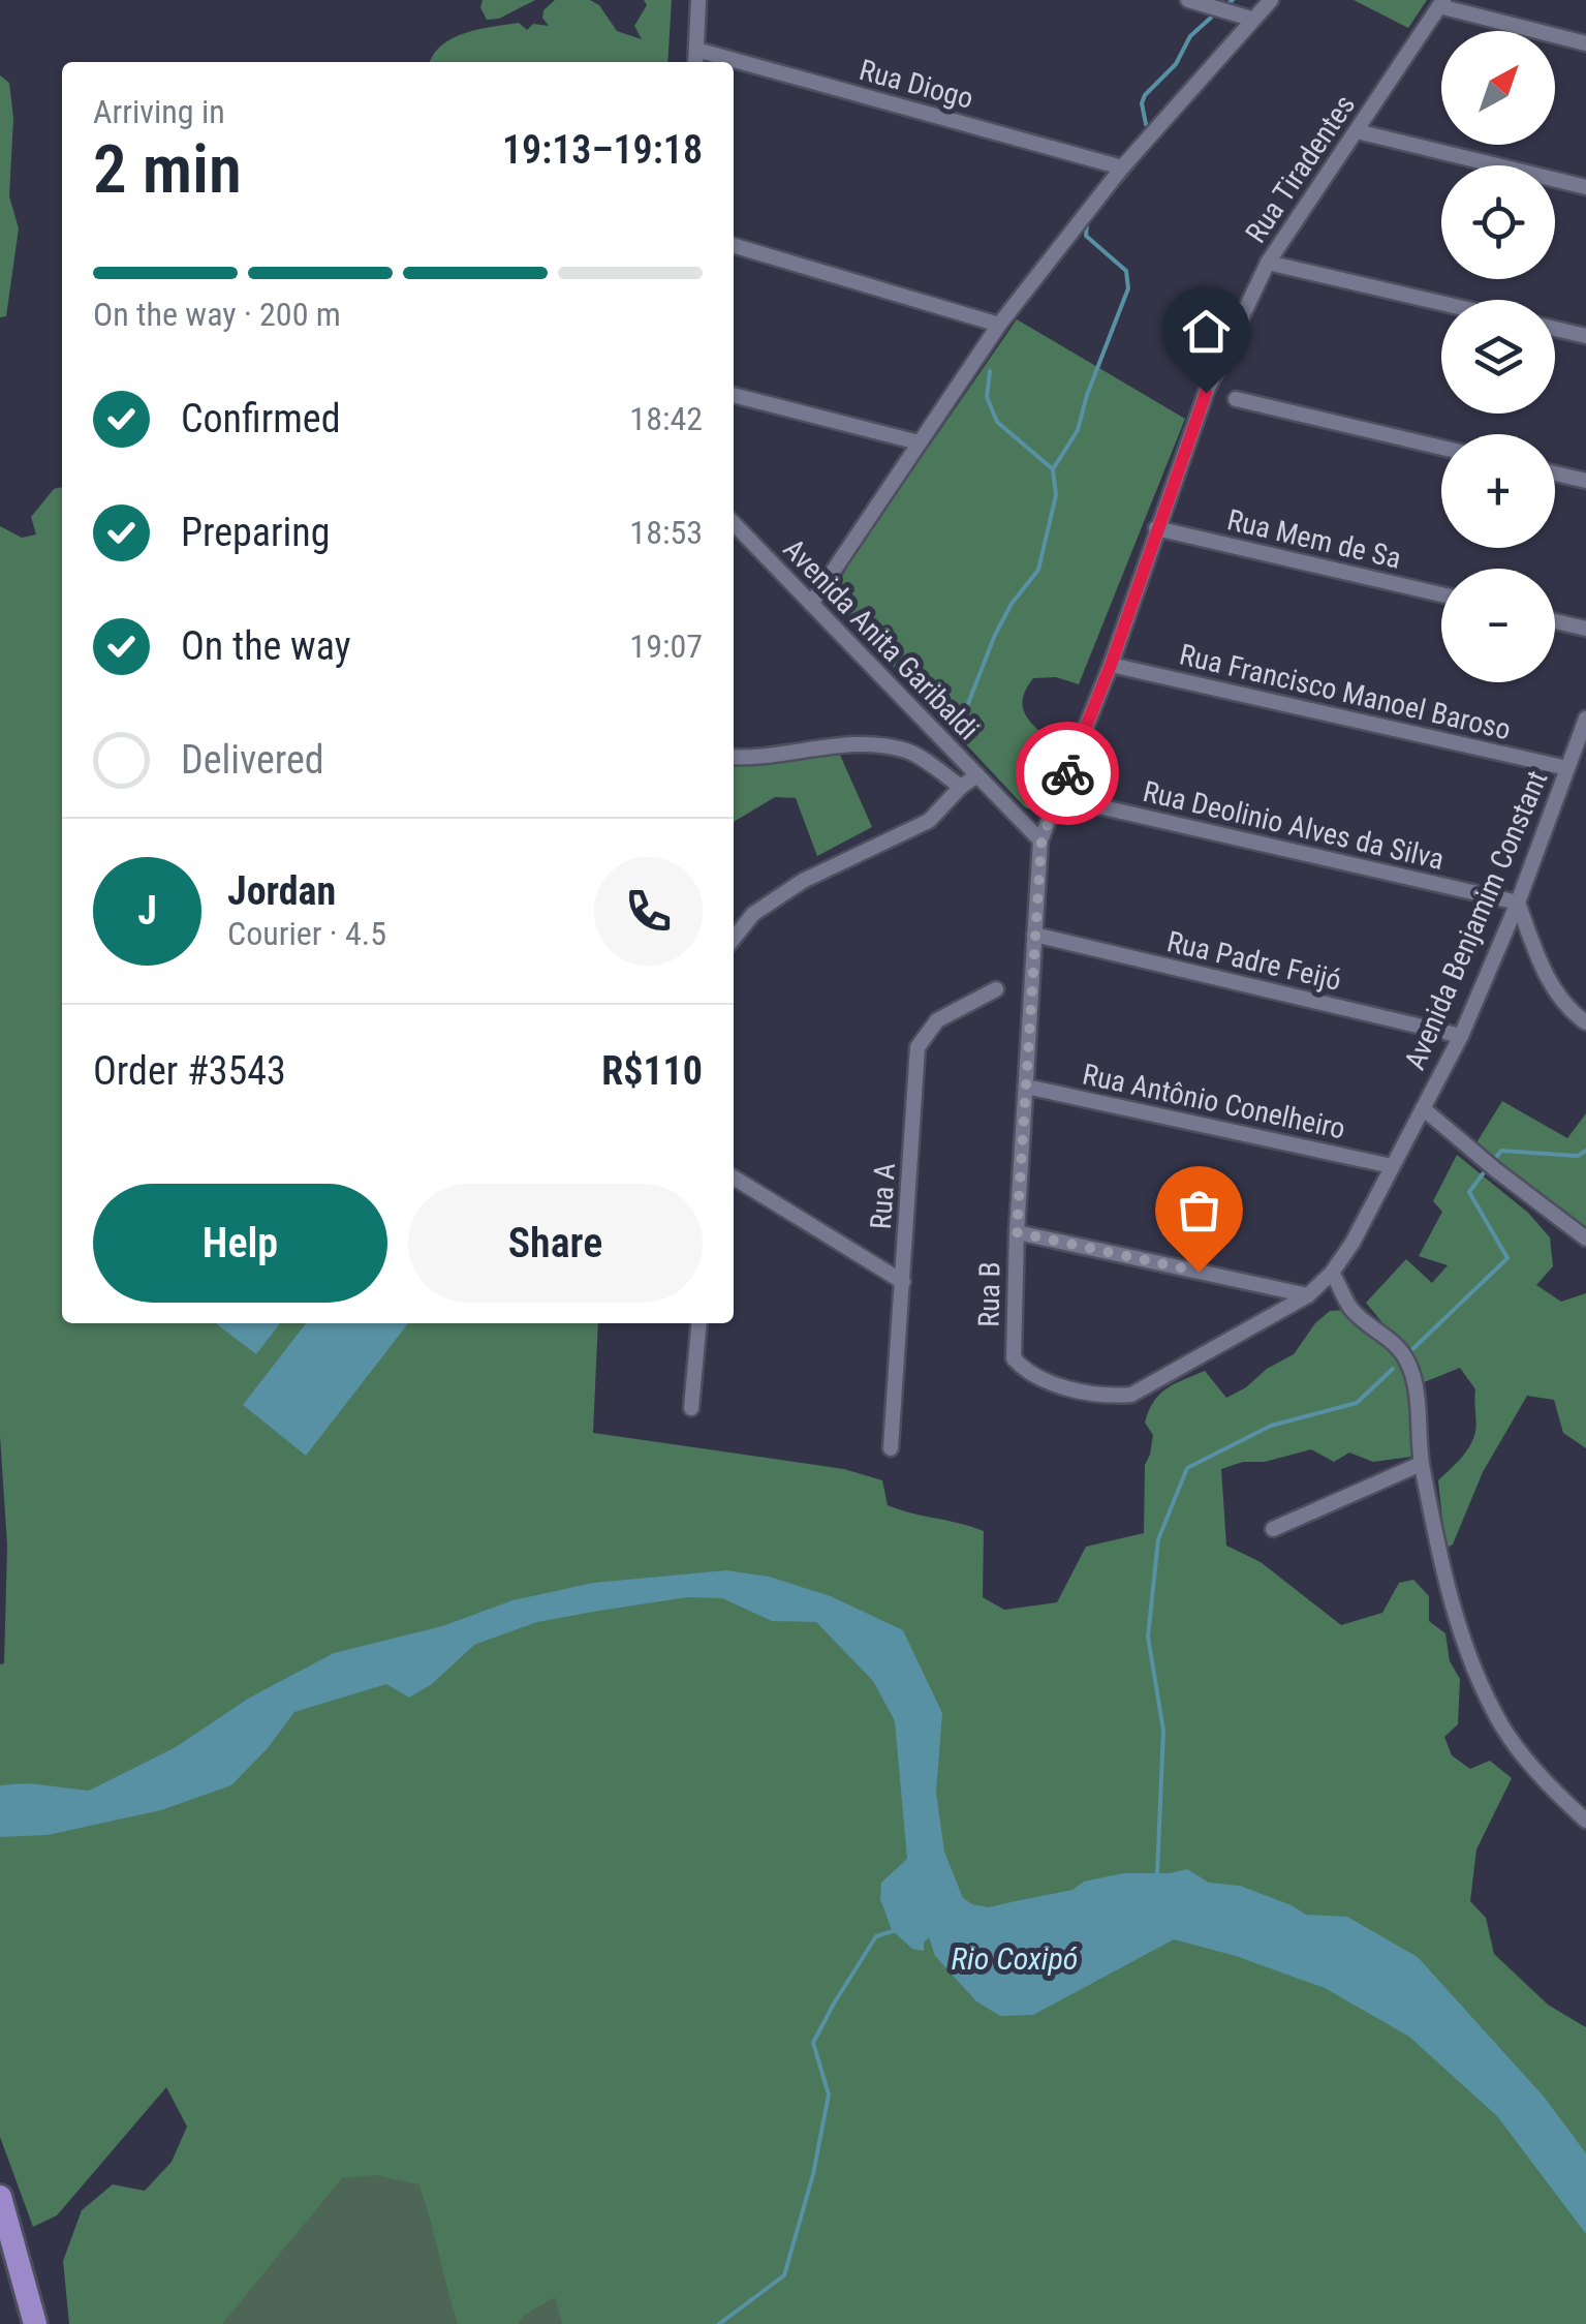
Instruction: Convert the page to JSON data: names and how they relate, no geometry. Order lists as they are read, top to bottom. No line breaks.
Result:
{"streets":{"street":["Rua Diogo","Rua Tiradentes","Rua Mem de Sa","Avenida Anita Garibaldi","Rua Francisco Manoel Baroso","Rua Deolinio Alves da Silva","Avenida Benjamim Constant","Rua Padre Feijó","Rua Antônio Conelheiro","Rua A","Rua B"]},"crossings":[["Rua Tiradentes","Rua Mem de Sa"],["Rua Tiradentes","Avenida Anita Garibaldi"],["Rua Tiradentes","Rua Francisco Manoel Baroso"],["Rua Tiradentes","Rua Deolinio Alves da Silva"],["Rua Tiradentes","Rua B"],["Avenida Anita Garibaldi","Rua B"],["Rua Francisco Manoel Baroso","Avenida Benjamim Constant"],["Rua Deolinio Alves da Silva","Avenida Benjamim Constant"],["Avenida Benjamim Constant","Rua Padre Feijó"],["Avenida Benjamim Constant","Rua Antônio Conelheiro"],["Avenida Benjamim Constant","Rua B"],["Rua Padre Feijó","Rua B"],["Rua Antônio Conelheiro","Rua B"]],"water":["Rio Coxipó"],"north":"top right","page":{"map_buttons":["+","−"],"heading":["2 min","Arriving in","19:13–19:18"],"panel":["Jordan","Courier · 4.5","Order #3543","R$110"],"bar":"On the way · 200 m","list":[["Confirmed","18:42"],["Preparing","18:53"],["On the way","19:07"],"Delivered"],"round":"J","buttons":["Help","Share"]}}
